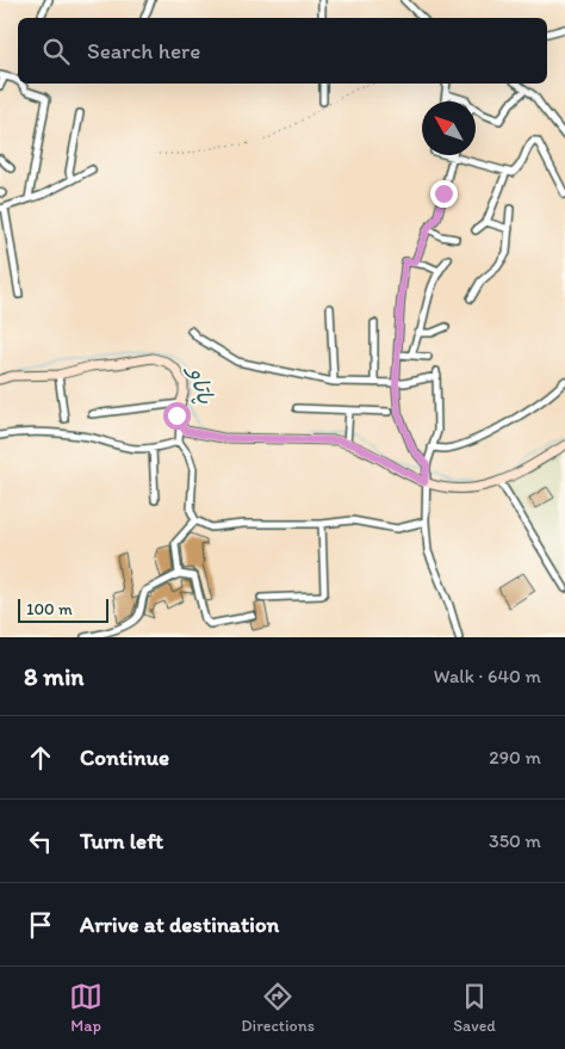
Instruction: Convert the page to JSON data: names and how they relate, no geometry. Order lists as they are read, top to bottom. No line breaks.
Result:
{"water":["پاتاو"],"scale_bar":"100 m","north":"top left","page":{"search":"Search here","scale":"100 m","heading":["8 min","Walk · 640 m"],"list":[["Continue","290 m"],["Turn left","350 m"],"Arrive at destination"],"nav":["Map","Directions","Saved"]}}
